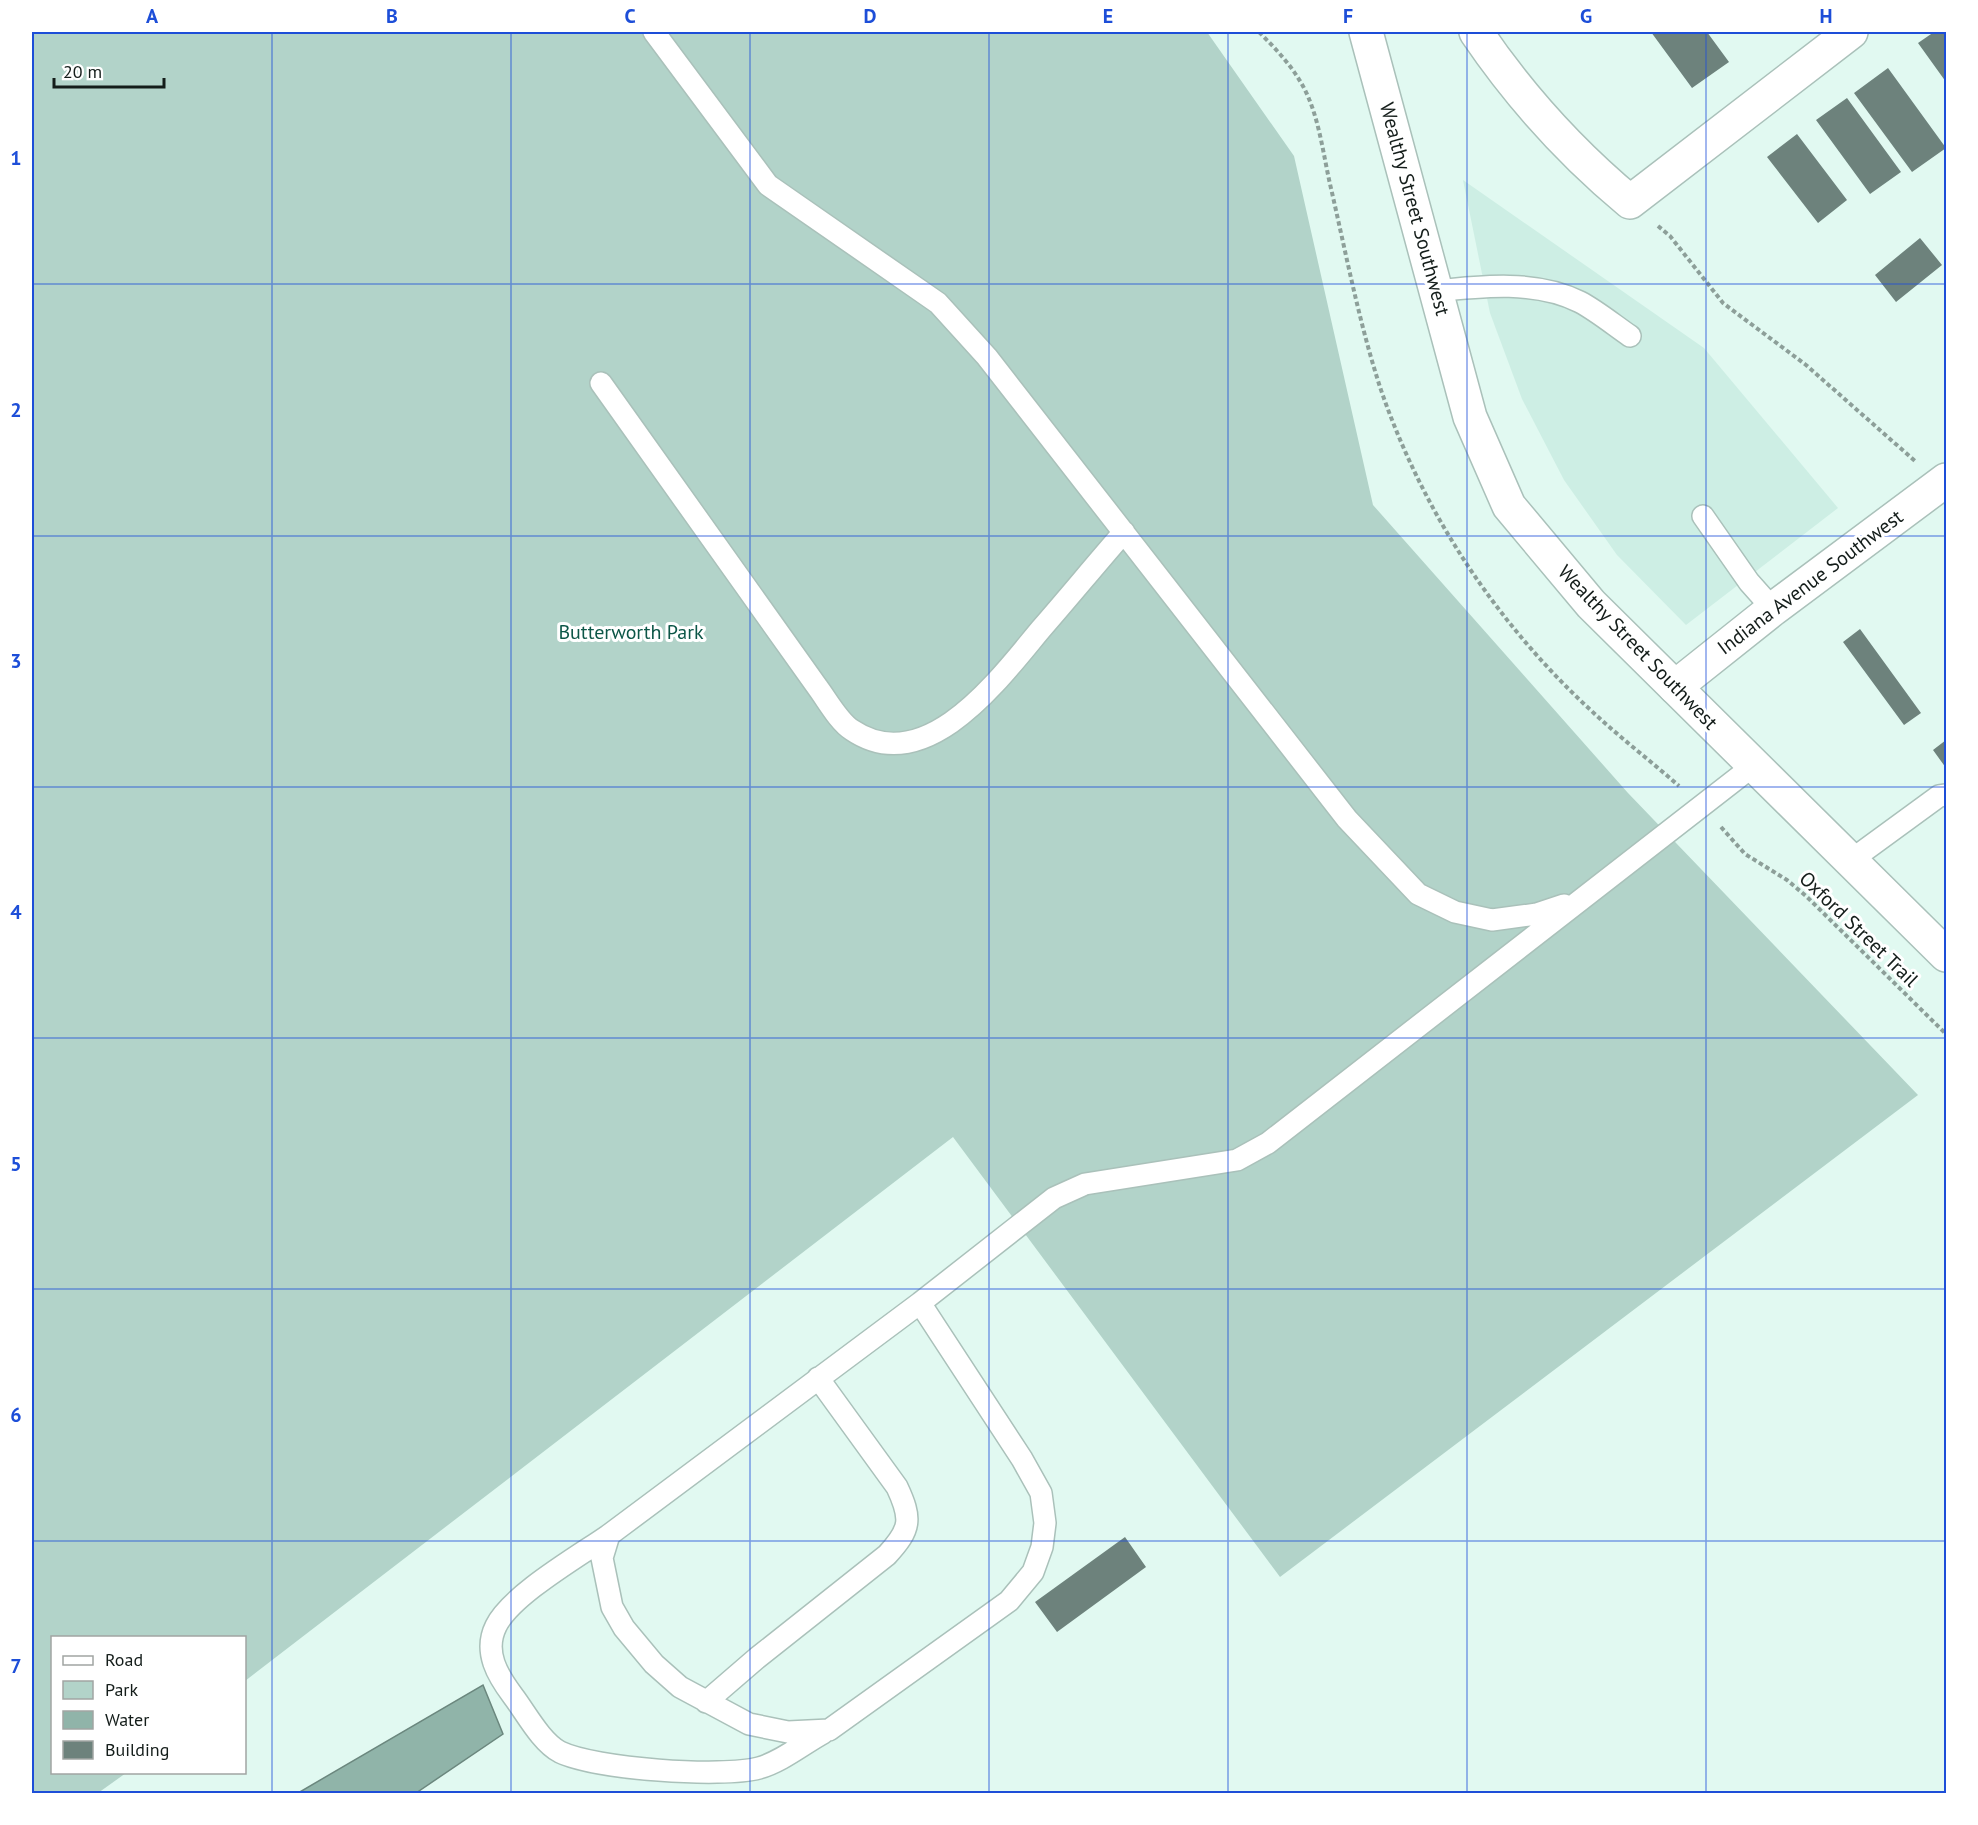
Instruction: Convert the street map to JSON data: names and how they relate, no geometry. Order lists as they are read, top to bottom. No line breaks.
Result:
{"streets":{"main road":["Wealthy Street Southwest","Indiana Avenue Southwest"],"path":["Oxford Street Trail"]},"crossings":[["Wealthy Street Southwest","Indiana Avenue Southwest"]],"parks":["Butterworth Park"],"legend":["Road","Park","Water","Building"],"scale_bar":"20 m","grid":{"columns":["A","B","C","D","E","F","G","H"],"rows":["1","2","3","4","5","6","7"]}}
